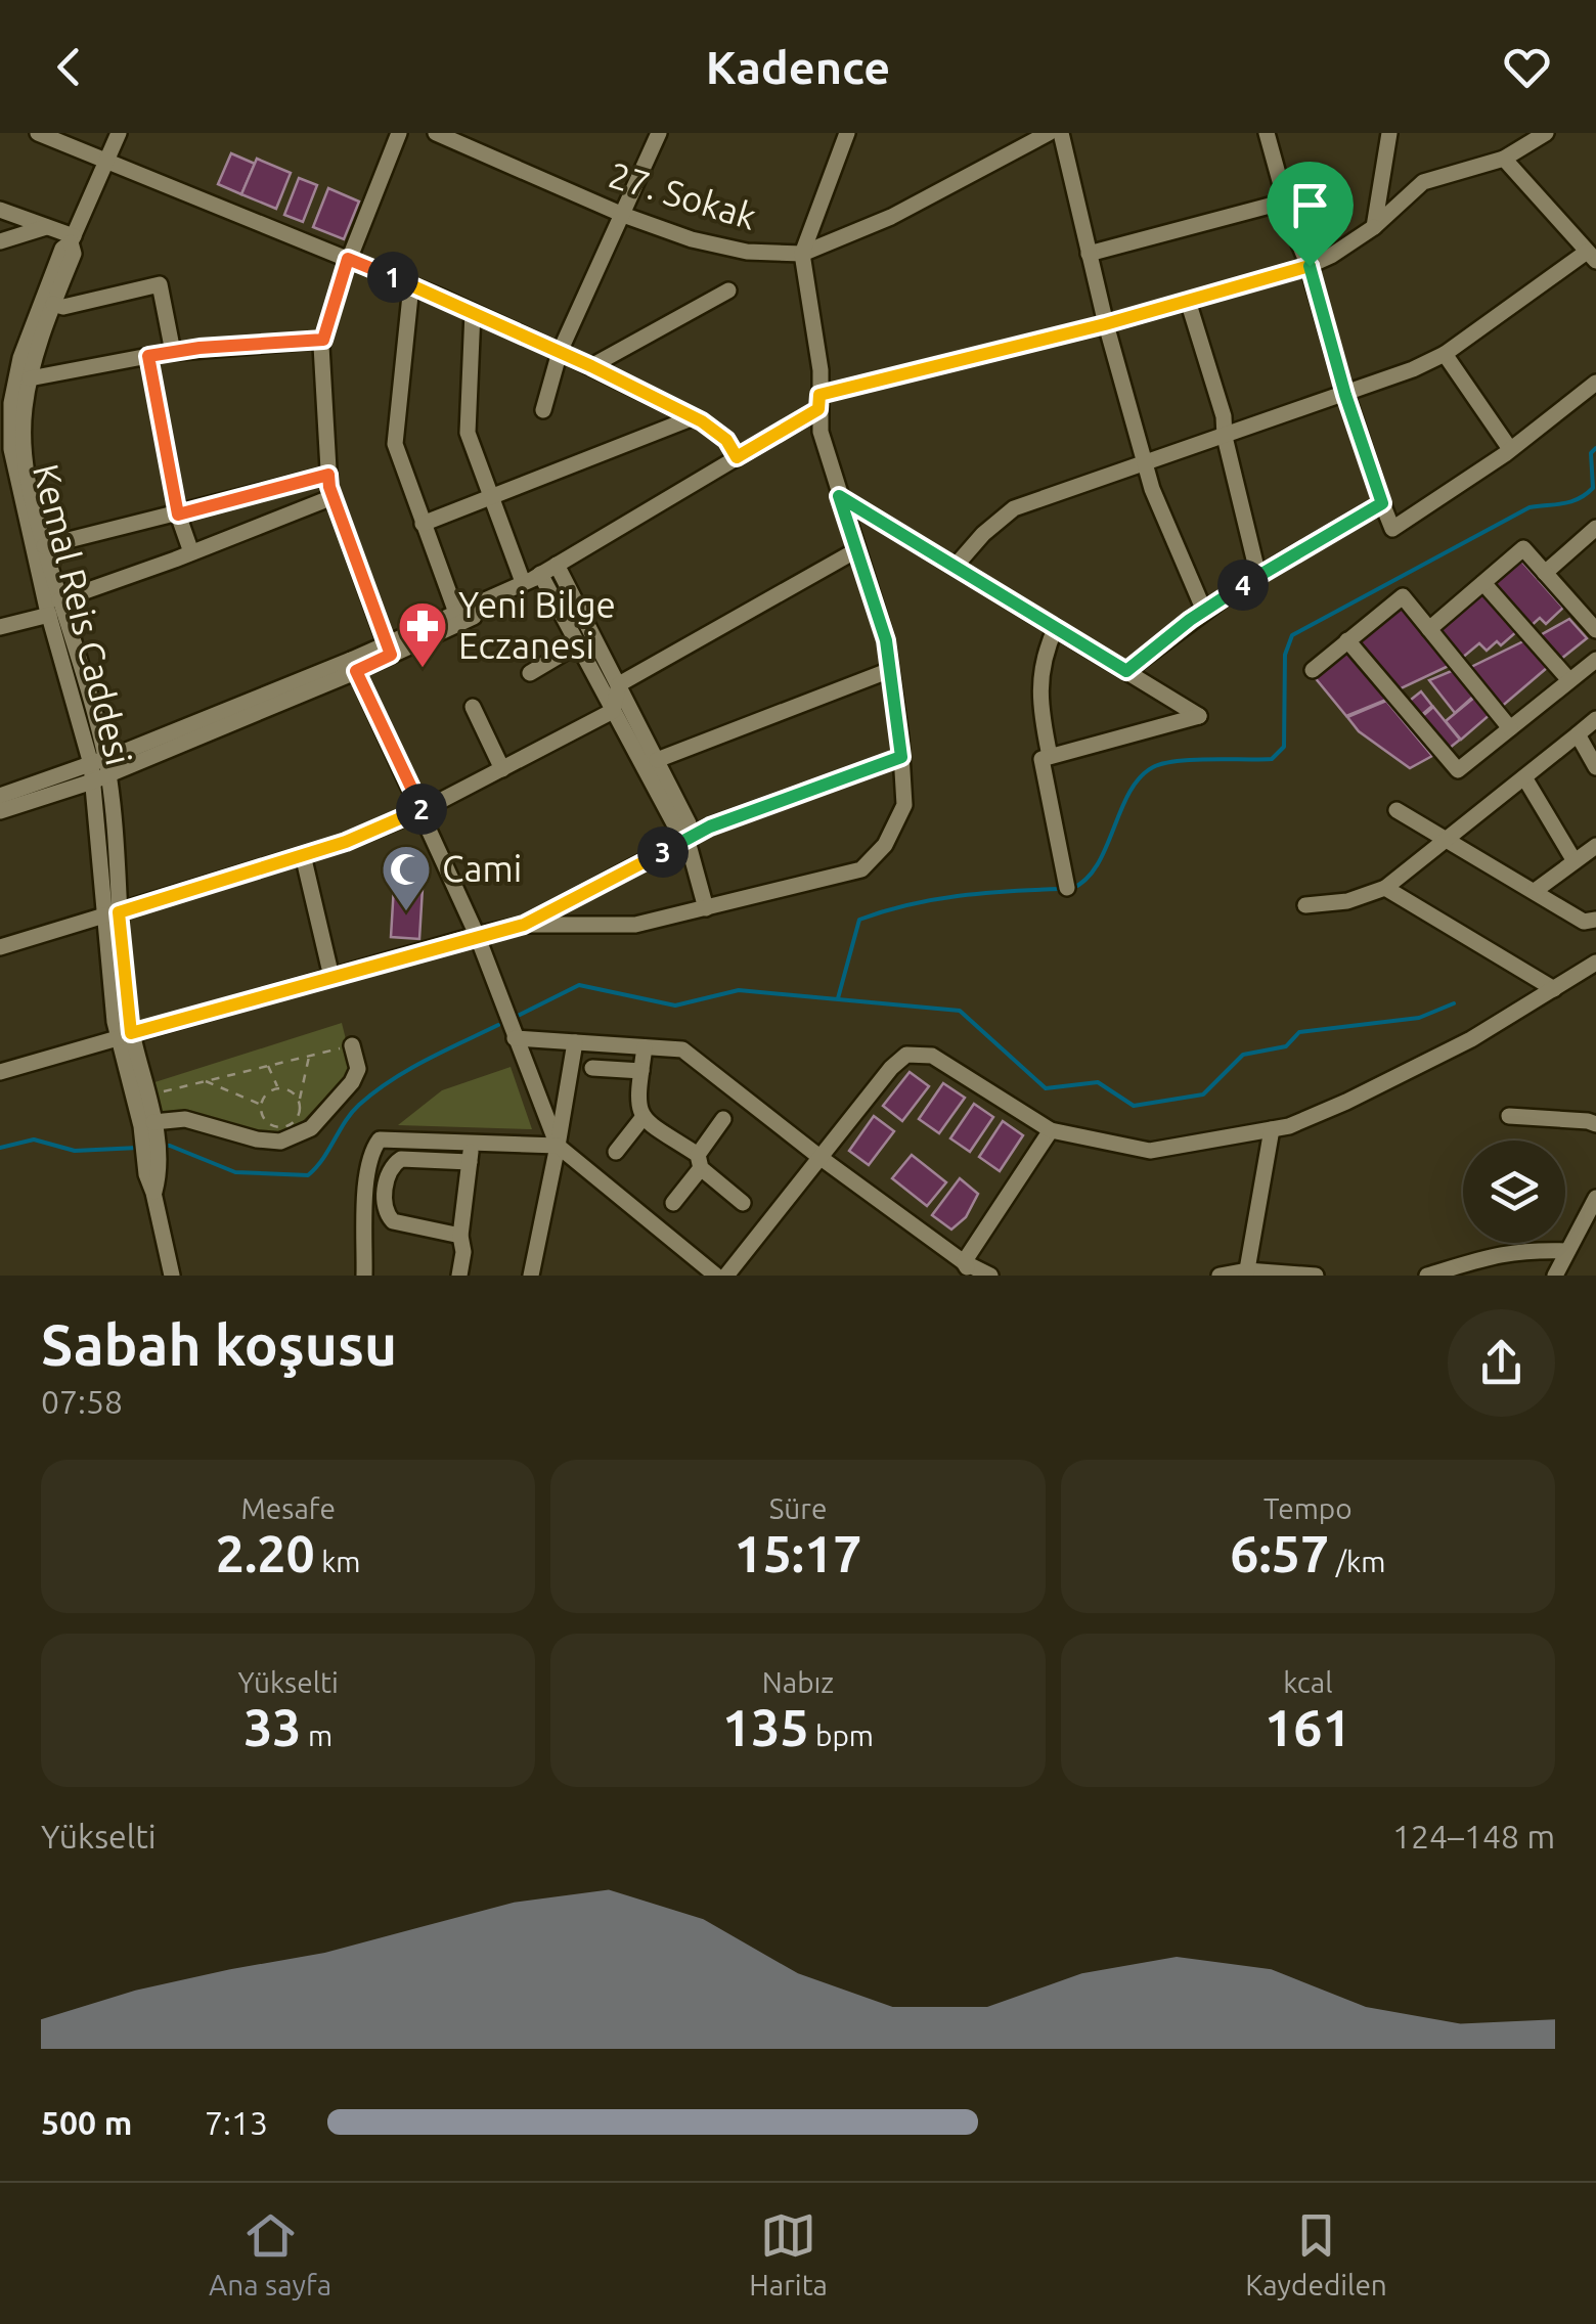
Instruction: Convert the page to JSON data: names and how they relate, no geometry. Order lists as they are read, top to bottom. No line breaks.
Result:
{"streets":{"street":["27. Sokak","Kemal Reis Caddesi"]},"places":{"pharmacy":["Yeni Bilge Eczanesi"],"mosque":["Cami"]},"page":{"header":"Kadence","pins":["1","4","2","3"],"heading":["Sabah koşusu","07:58"],"stats":[["Mesafe","2.20 km"],["Süre","15:17"],["Tempo","6:57 /km"],["Yükselti","33 m"],["Nabız","135 bpm"],["kcal","161"]],"chart":["Yükselti","124–148 m"],"list":[{"name":"500 m","note":"7:13"}],"tabs":["Ana sayfa","Harita","Kaydedilen"]}}
